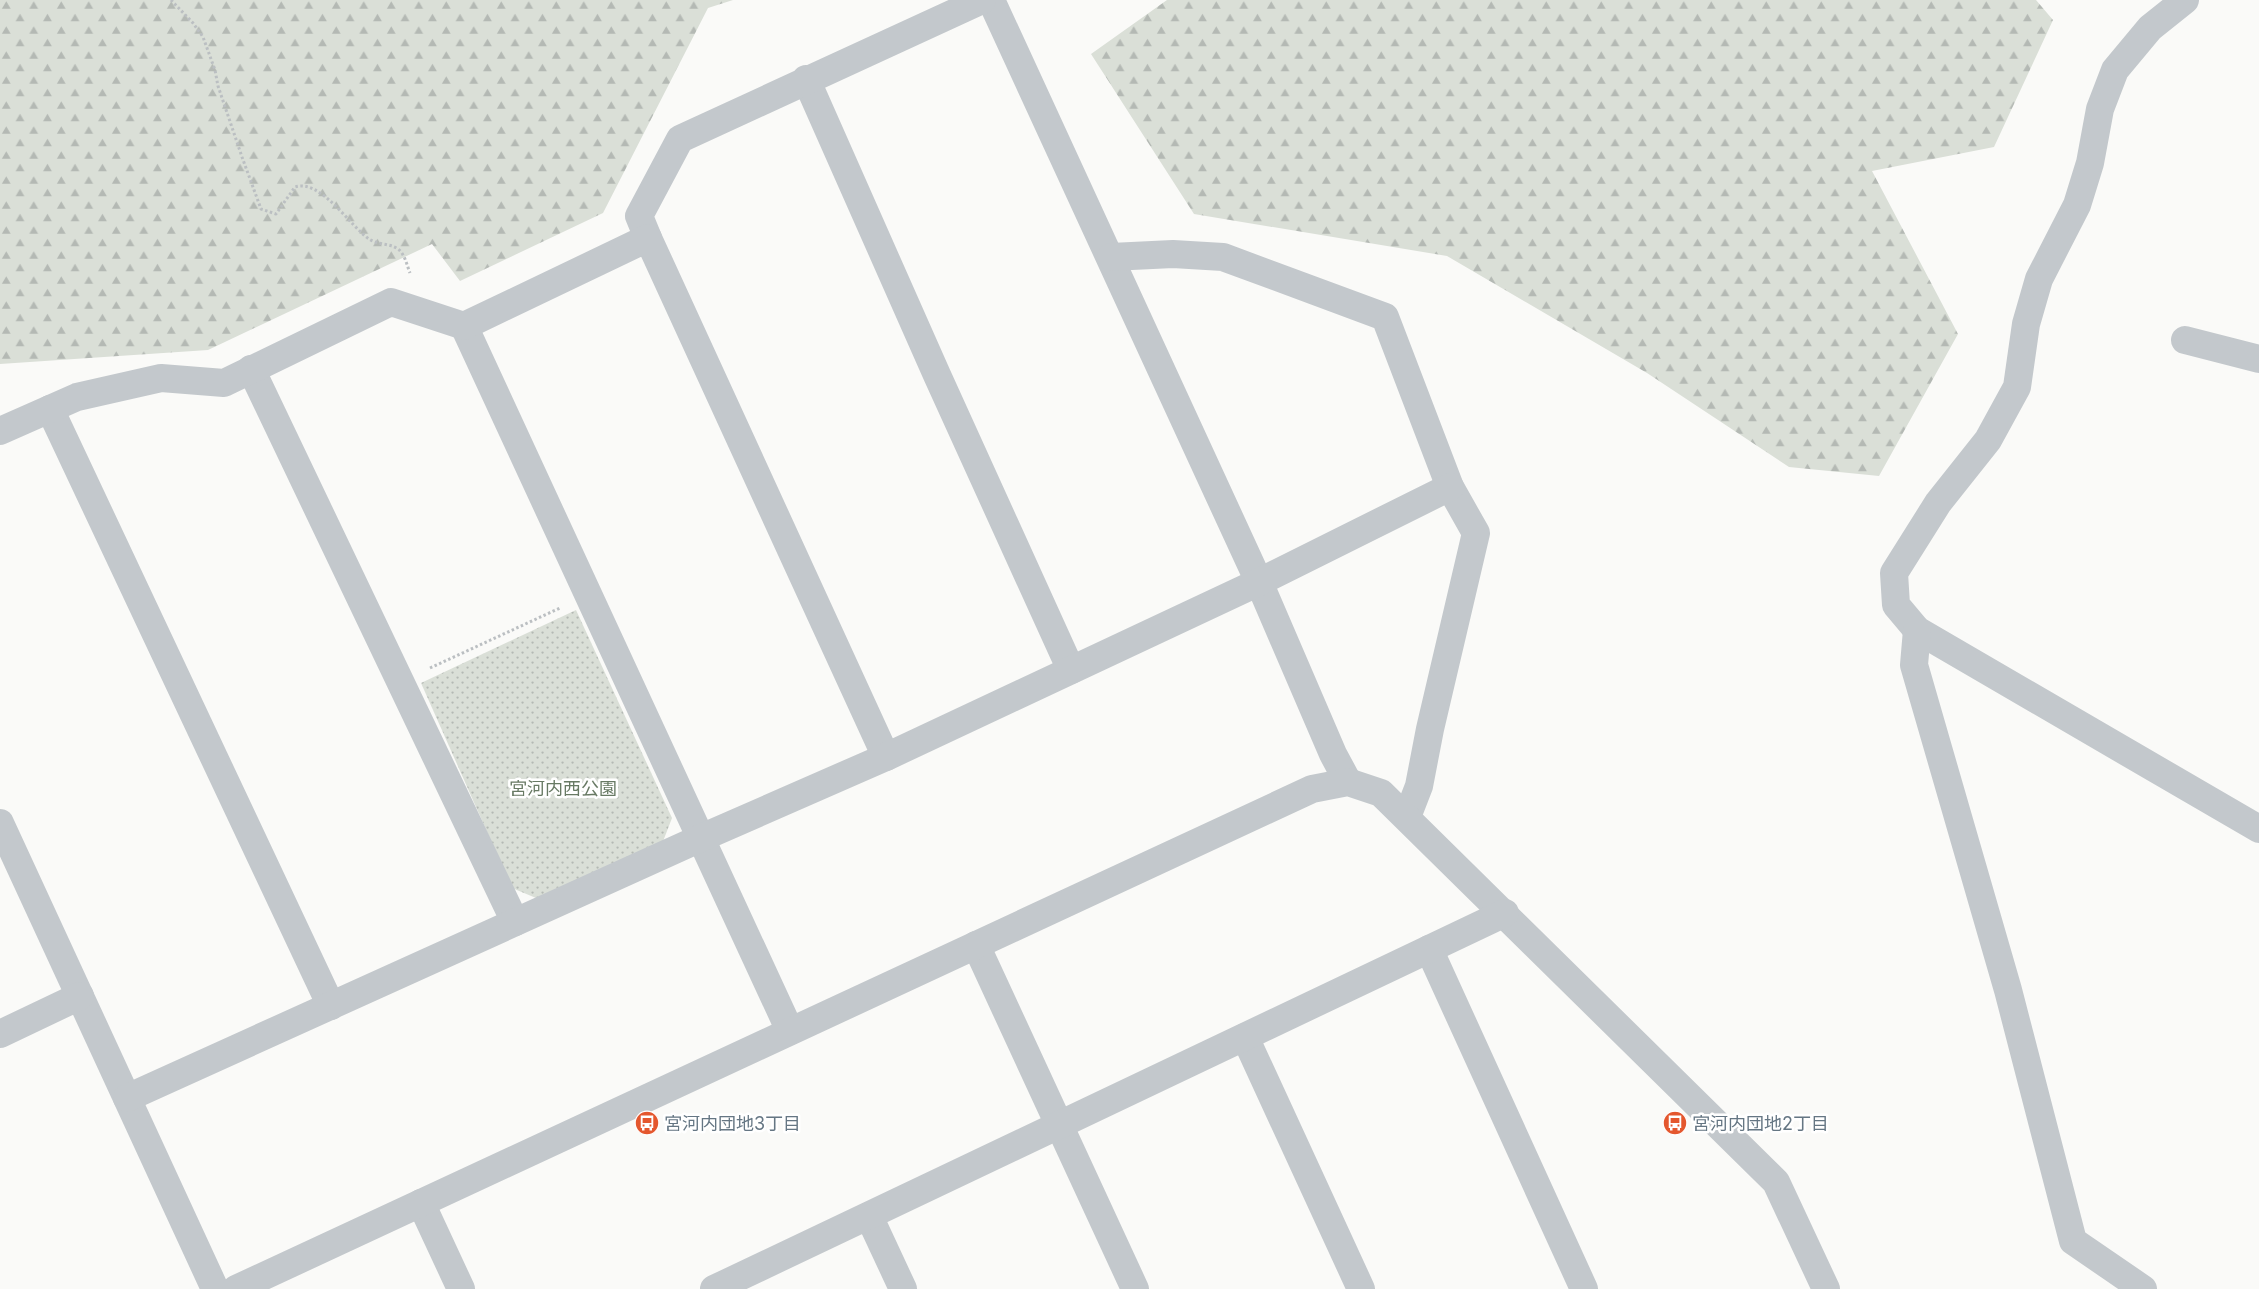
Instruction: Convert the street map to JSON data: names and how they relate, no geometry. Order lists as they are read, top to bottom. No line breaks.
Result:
{"parks":["宮河内西公園"],"places":{"bus stop":["宮河内団地3丁目","宮河内団地2丁目"]}}
